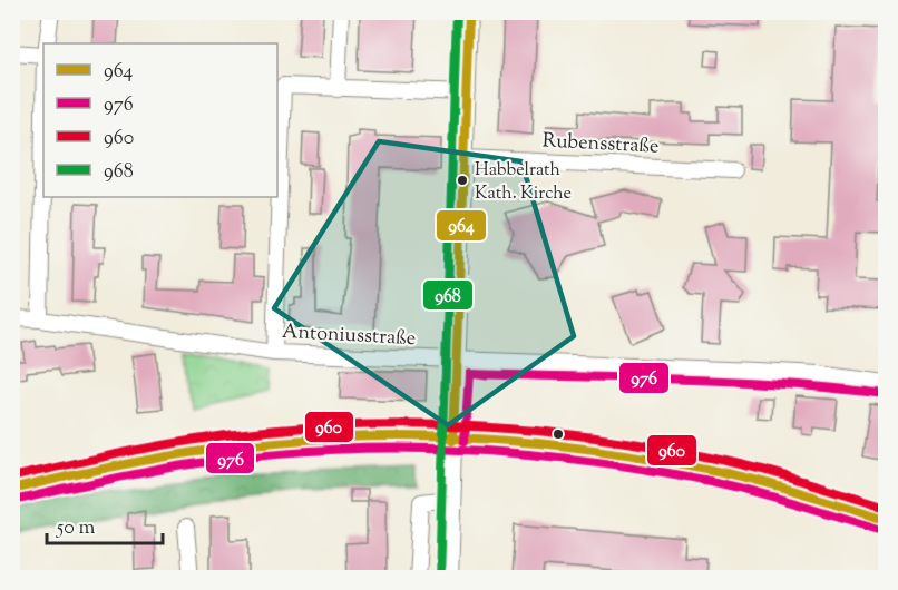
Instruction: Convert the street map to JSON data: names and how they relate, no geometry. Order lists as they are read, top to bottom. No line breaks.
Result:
{"streets":{"street":["Rubensstraße","Antoniusstraße"]},"places":["Habbelrath Kath. Kirche"],"lines":["transit line 964","transit line 968","transit line 976","transit line 960"],"legend":["964","976","960","968"],"scale_bar":"50 m"}
